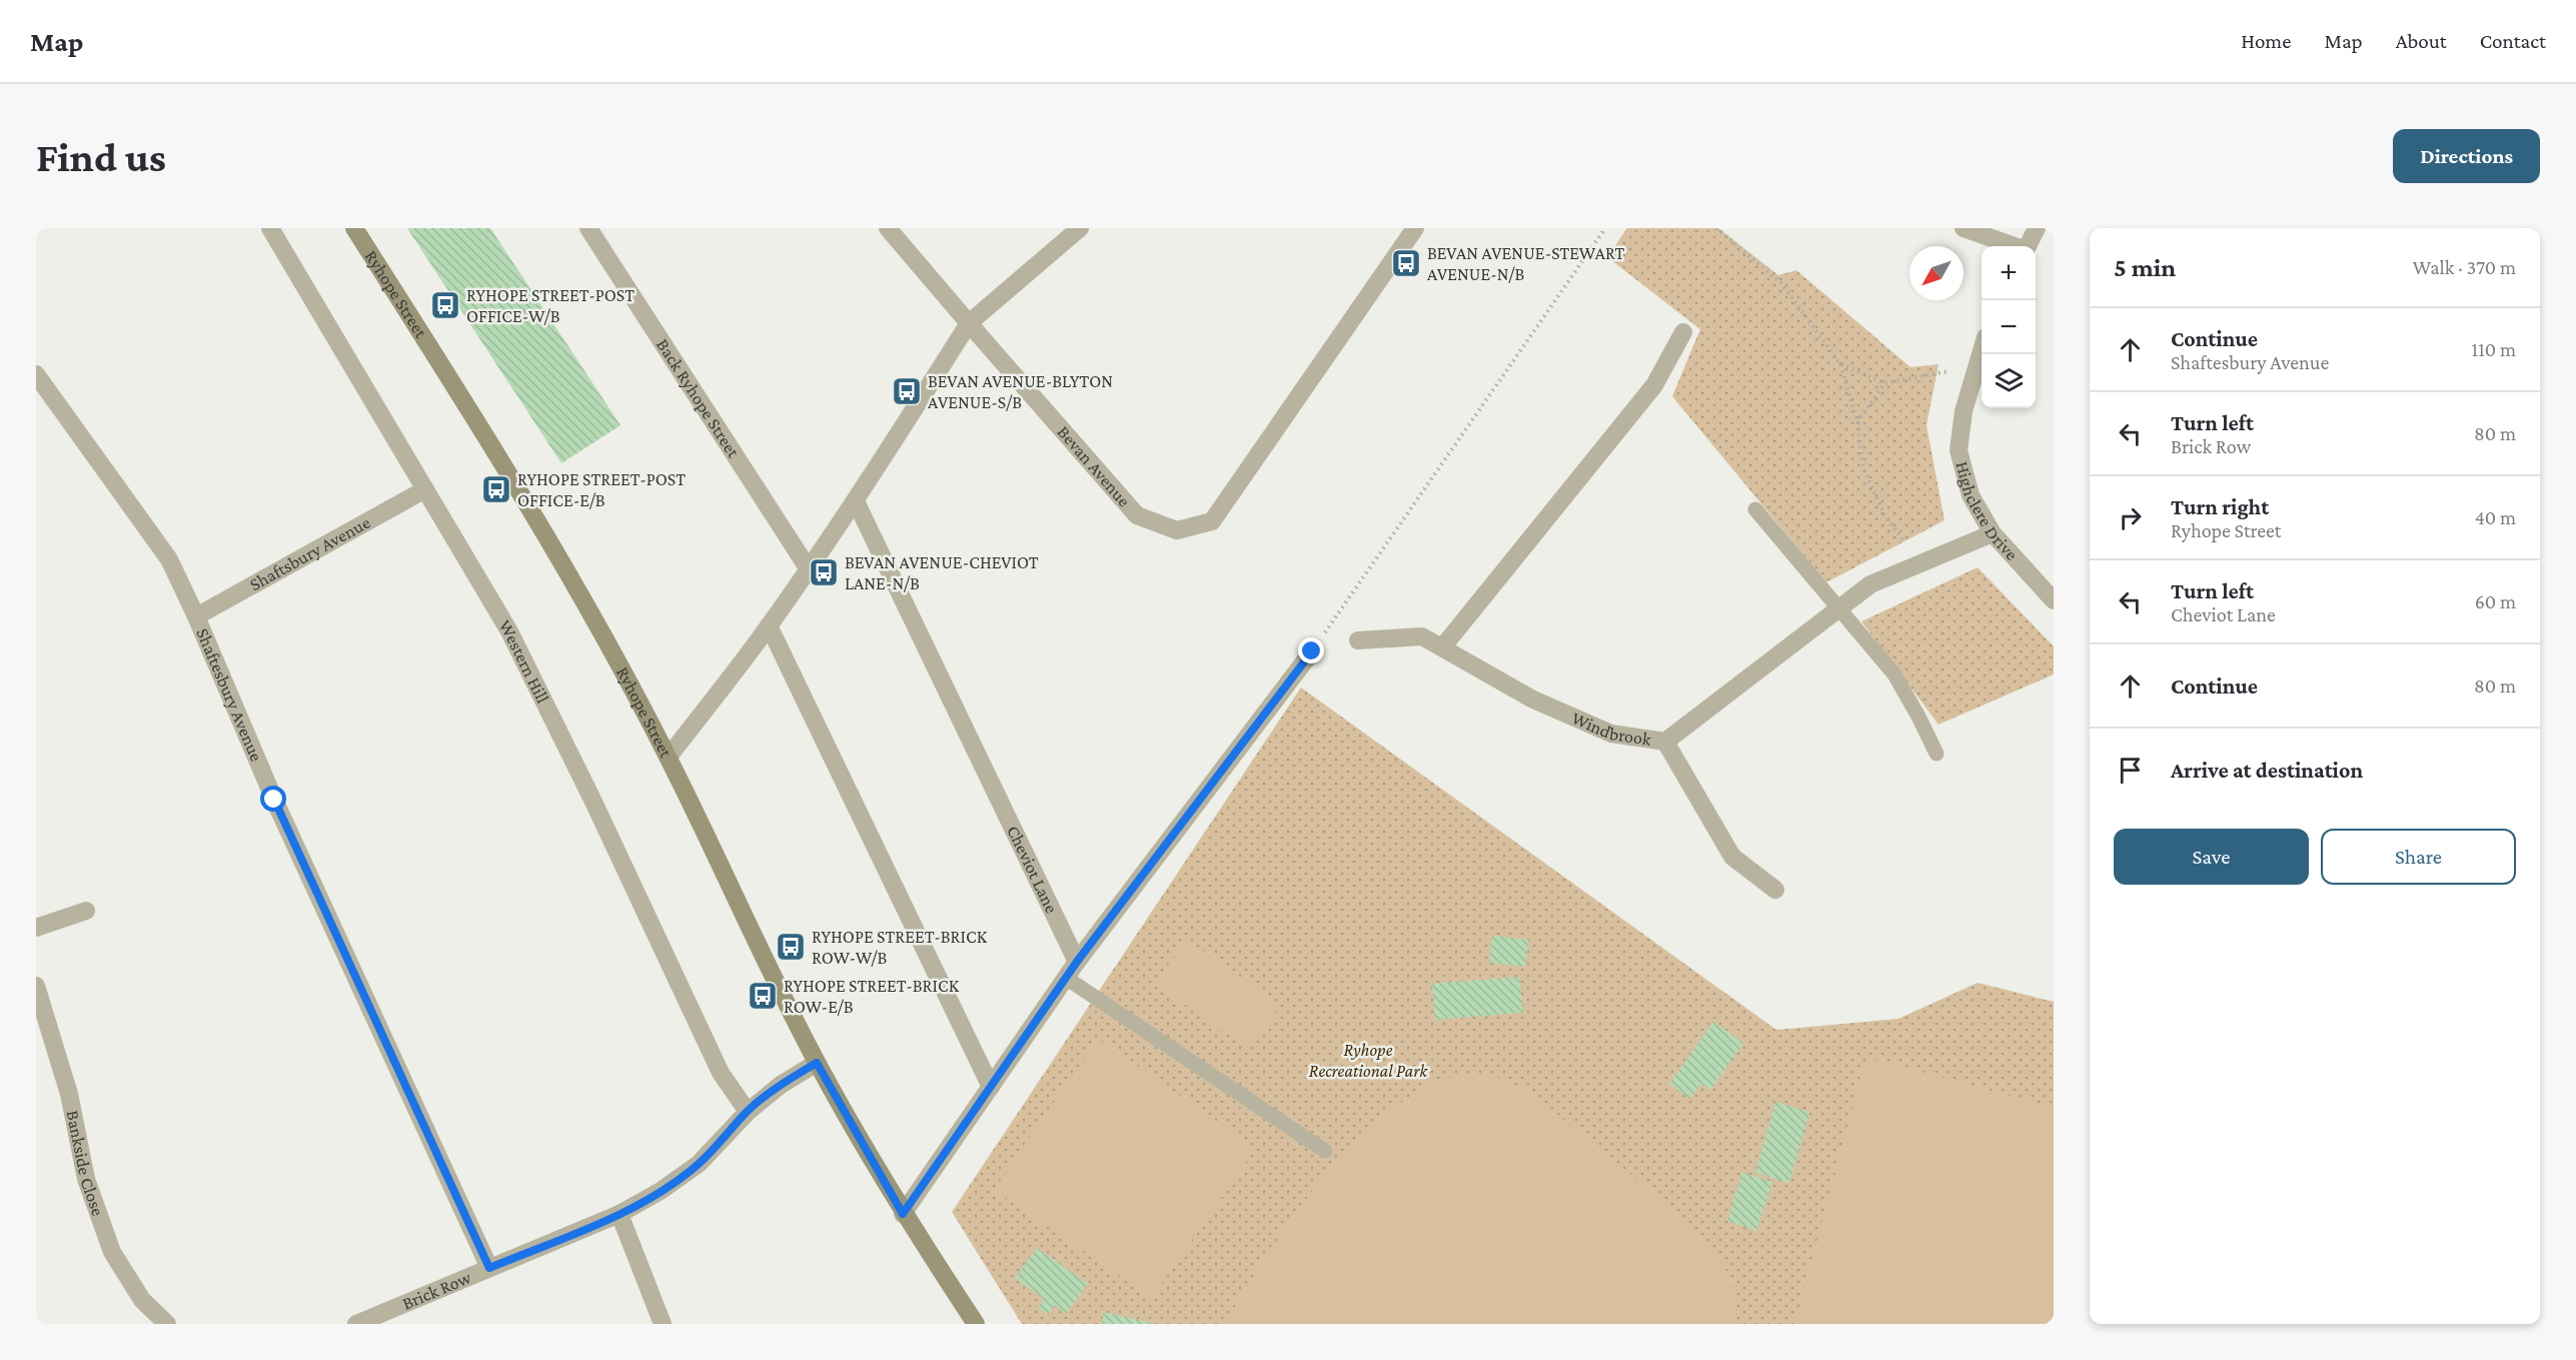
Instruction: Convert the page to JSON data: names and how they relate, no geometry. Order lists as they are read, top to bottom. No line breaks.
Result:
{"streets":{"main road":["Ryhope Street"],"street":["Back Ryhope Street","Bevan Avenue","Highclere Drive","Shaftsbury Avenue","Western Hill","Shaftesbury Avenue","Windbrook","Cheviot Lane","Bankside Close","Brick Row"]},"crossings":[["Ryhope Street","Brick Row"],["Highclere Drive","Windbrook"],["Shaftsbury Avenue","Western Hill"],["Shaftsbury Avenue","Shaftesbury Avenue"],["Western Hill","Brick Row"],["Shaftesbury Avenue","Brick Row"]],"parks":["Ryhope Recreational Park"],"places":{"bus stop":["BEVAN AVENUE-STEWART AVENUE-N/B","RYHOPE STREET-POST OFFICE-W/B","BEVAN AVENUE-BLYTON AVENUE-S/B","RYHOPE STREET-POST OFFICE-E/B","BEVAN AVENUE-CHEVIOT LANE-N/B","RYHOPE STREET-BRICK ROW-W/B","RYHOPE STREET-BRICK ROW-E/B"]},"north":"bottom left","page":{"header":"Map","nav":["Home","Map","About","Contact"],"buttons":["Directions",["Save","Share"]],"title":"Find us","heading":["5 min","Walk · 370 m"],"map_buttons":["+","−"],"list":[["Continue","Shaftesbury Avenue","110 m"],["Turn left","Brick Row","80 m"],["Turn right","Ryhope Street","40 m"],["Turn left","Cheviot Lane","60 m"],["Continue","80 m"],"Arrive at destination"]}}
